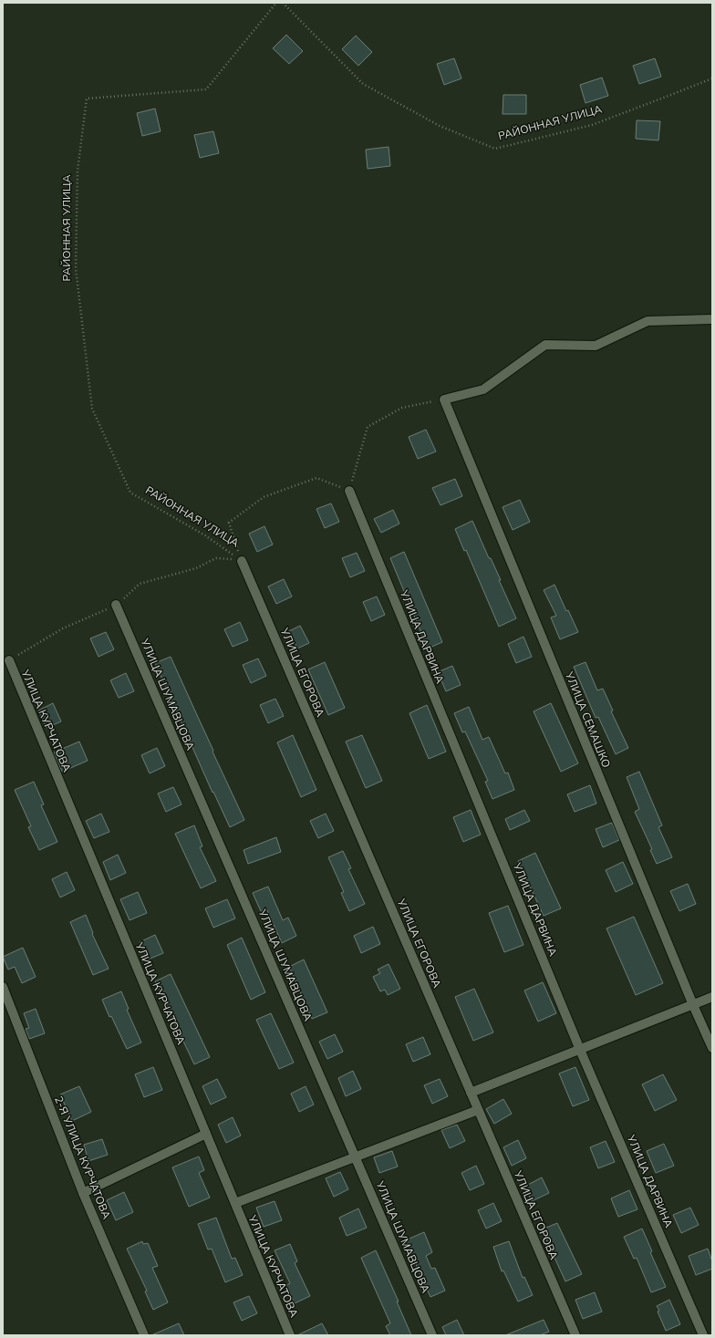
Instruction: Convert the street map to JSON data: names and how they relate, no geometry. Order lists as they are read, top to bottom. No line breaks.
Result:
{"streets":{"street":["УЛИЦА ДАРВИНА","УЛИЦА ЕГОРОВА","УЛИЦА ШУМАВЦОВА","УЛИЦА СЕМАШКО","УЛИЦА КУРЧАТОВА","2-Я УЛИЦА КУРЧАТОВА"],"path":["РАЙОННАЯ УЛИЦА"]},"crossings":[["РАЙОННАЯ УЛИЦА","УЛИЦА ЕГОРОВА"]]}
